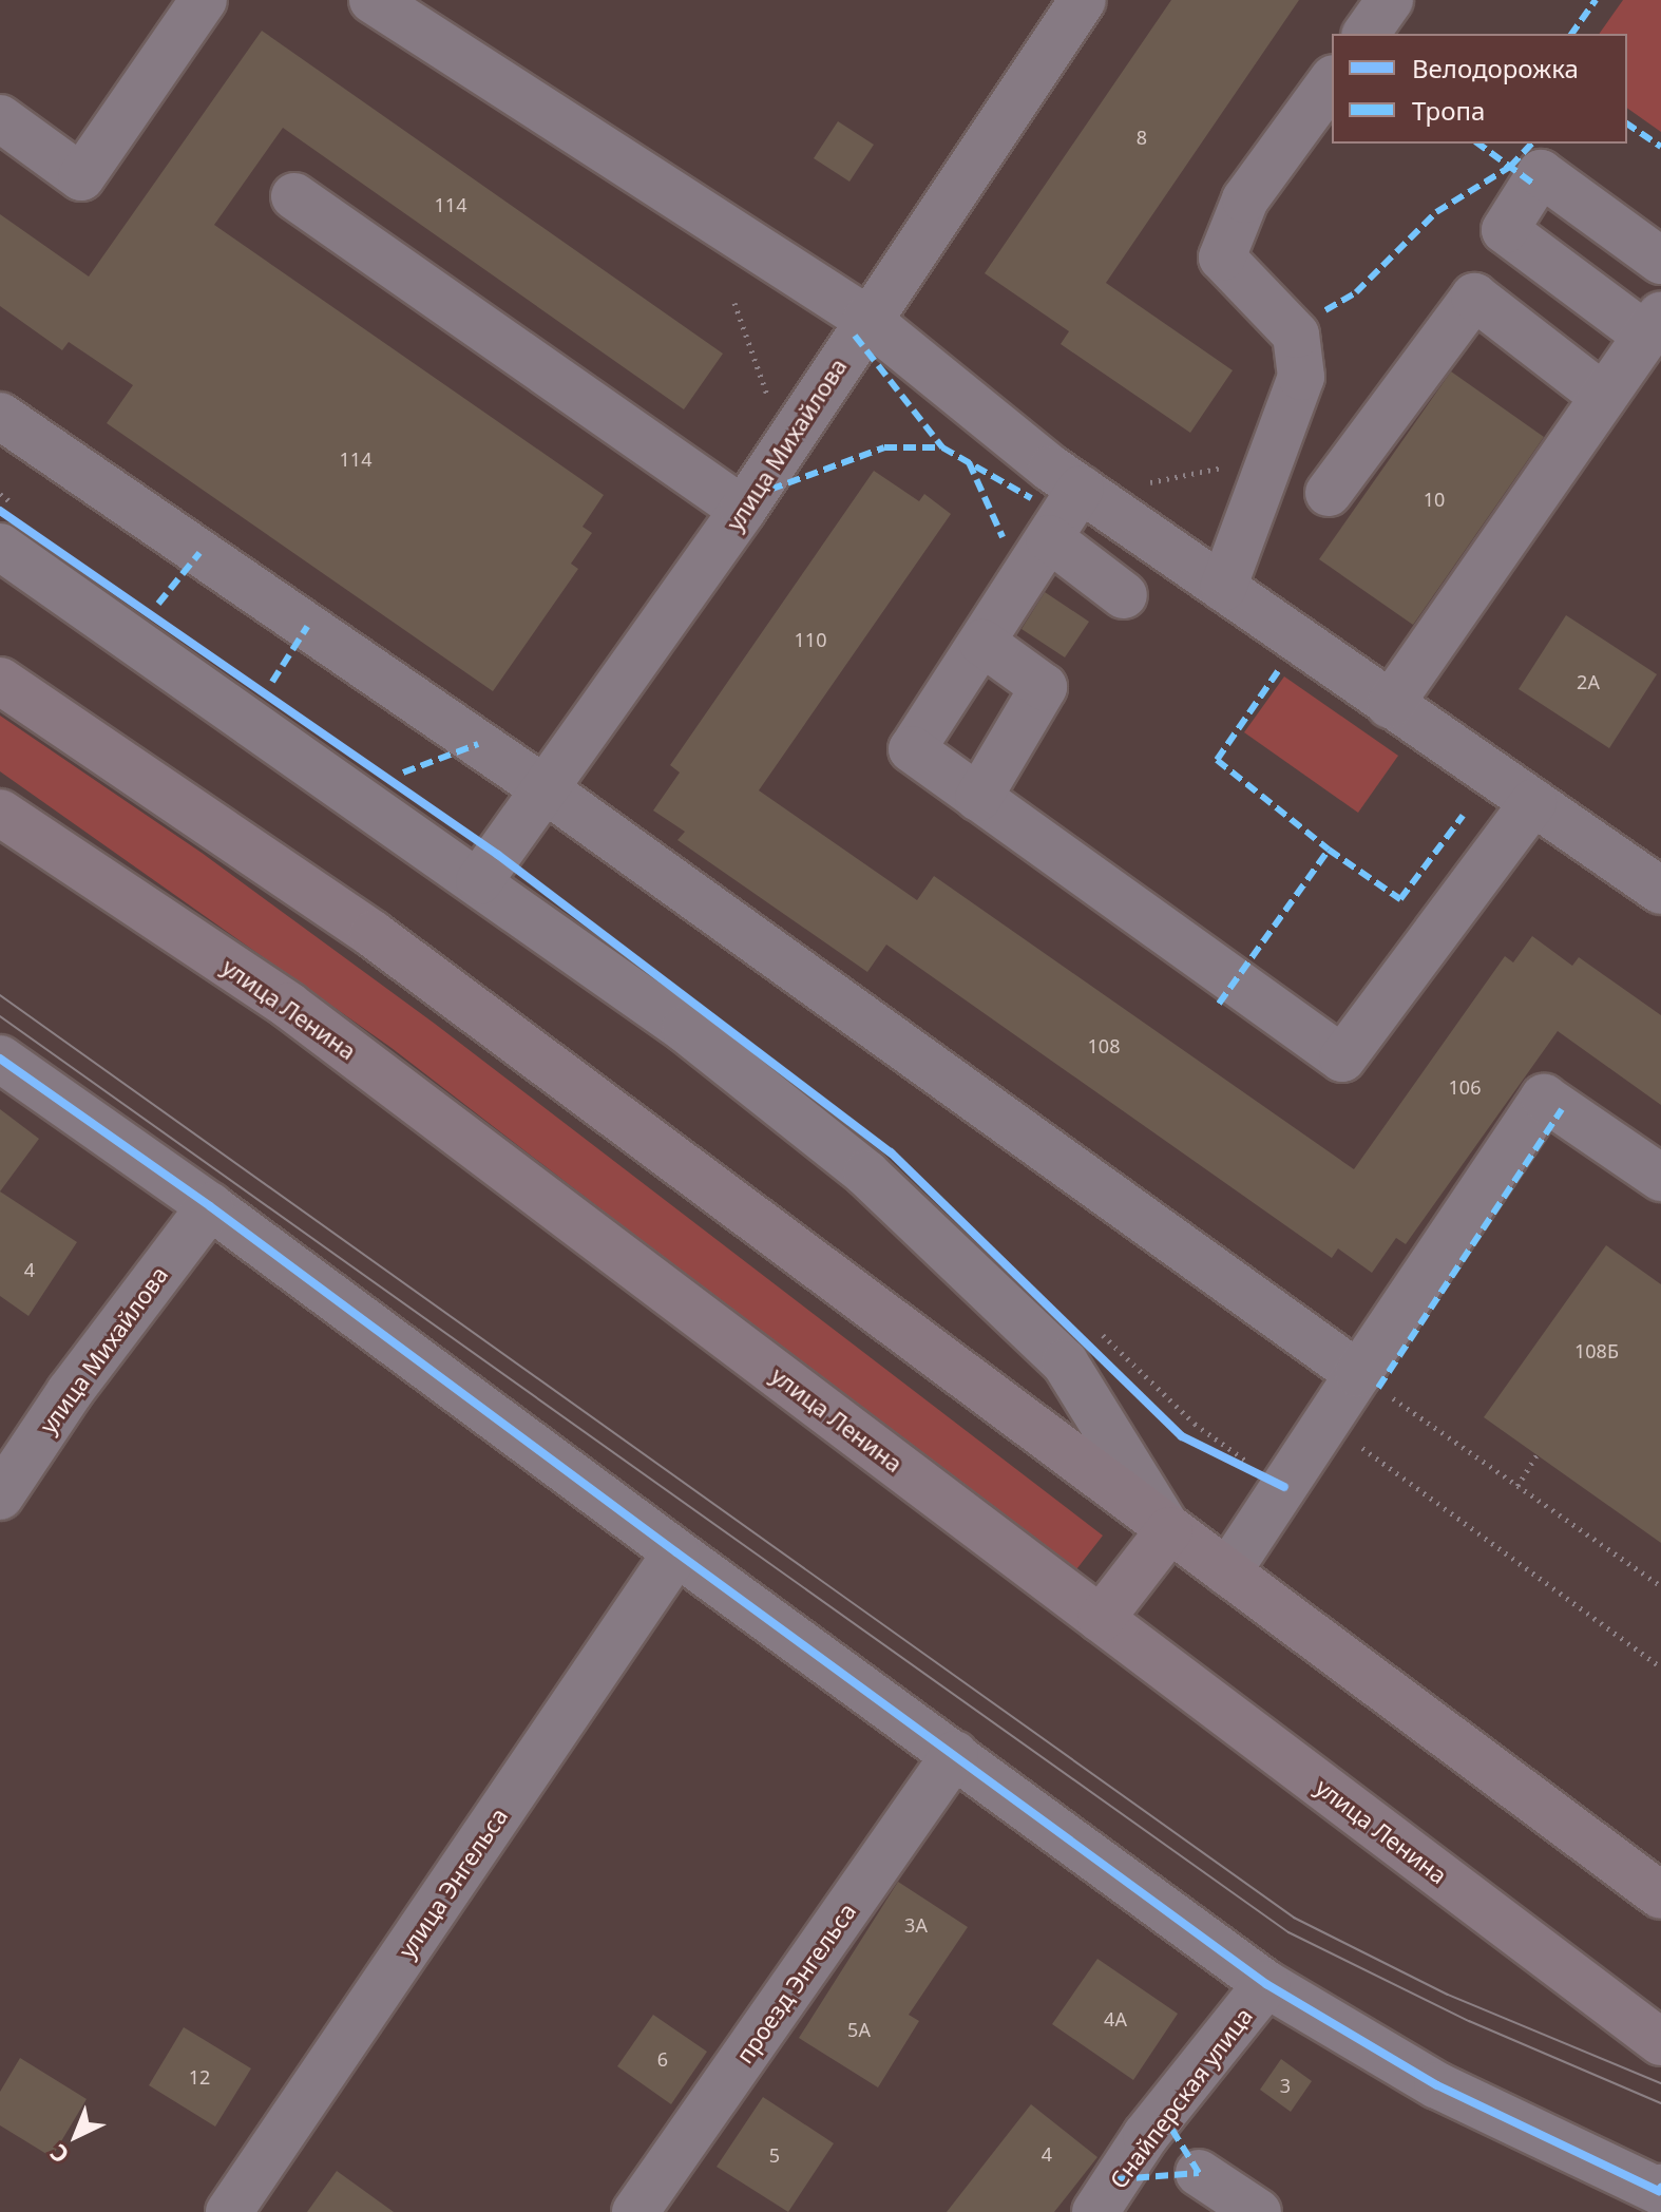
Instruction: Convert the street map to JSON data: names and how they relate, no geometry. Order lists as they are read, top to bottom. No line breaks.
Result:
{"streets":{"main road":["улица Ленина"],"street":["улица Михайлова","улица Энгельса","проезд Энгельса","Снайперская улица"]},"house_numbers":["8","114","114","10","110","2А","108","106","4","108Б","3А","4А","5А","6","12","3","4","5"],"legend":["Велодорожка","Тропа"],"north":"bottom left"}
